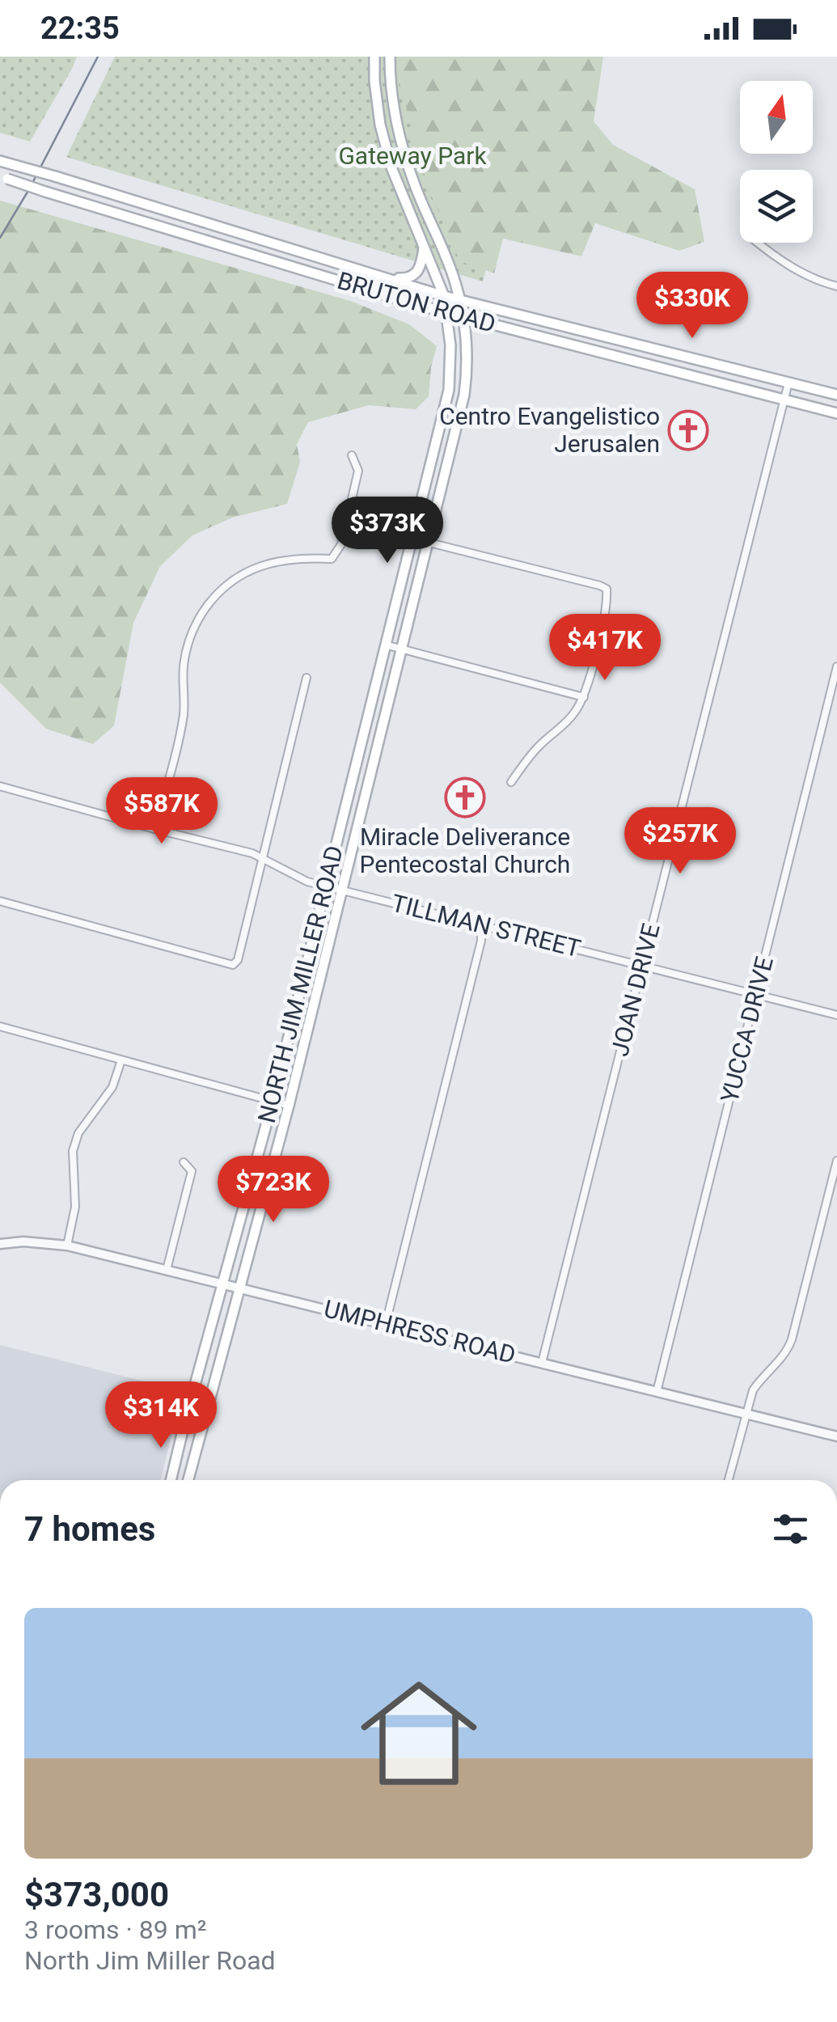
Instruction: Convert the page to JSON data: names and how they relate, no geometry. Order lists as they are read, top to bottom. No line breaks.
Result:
{"streets":{"main road":["BRUTON ROAD","NORTH JIM MILLER ROAD"],"street":["TILLMAN STREET","JOAN DRIVE","YUCCA DRIVE","UMPHRESS ROAD"]},"crossings":[["BRUTON ROAD","NORTH JIM MILLER ROAD"],["BRUTON ROAD","JOAN DRIVE"],["TILLMAN STREET","NORTH JIM MILLER ROAD"],["TILLMAN STREET","JOAN DRIVE"],["TILLMAN STREET","YUCCA DRIVE"],["NORTH JIM MILLER ROAD","UMPHRESS ROAD"],["JOAN DRIVE","UMPHRESS ROAD"],["YUCCA DRIVE","UMPHRESS ROAD"]],"parks":["Gateway Park"],"places":{"church":["Centro Evangelistico Jerusalen","Miracle Deliverance Pentecostal Church"]},"north":"top","page":{"status":"22:35","price":["$330K","$373K","$417K","$587K","$257K","$723K","$314K"],"heading":"7 homes","list":[{"name":"$373,000","note":"3 rooms · 89 m² · North Jim Miller Road"}]}}
